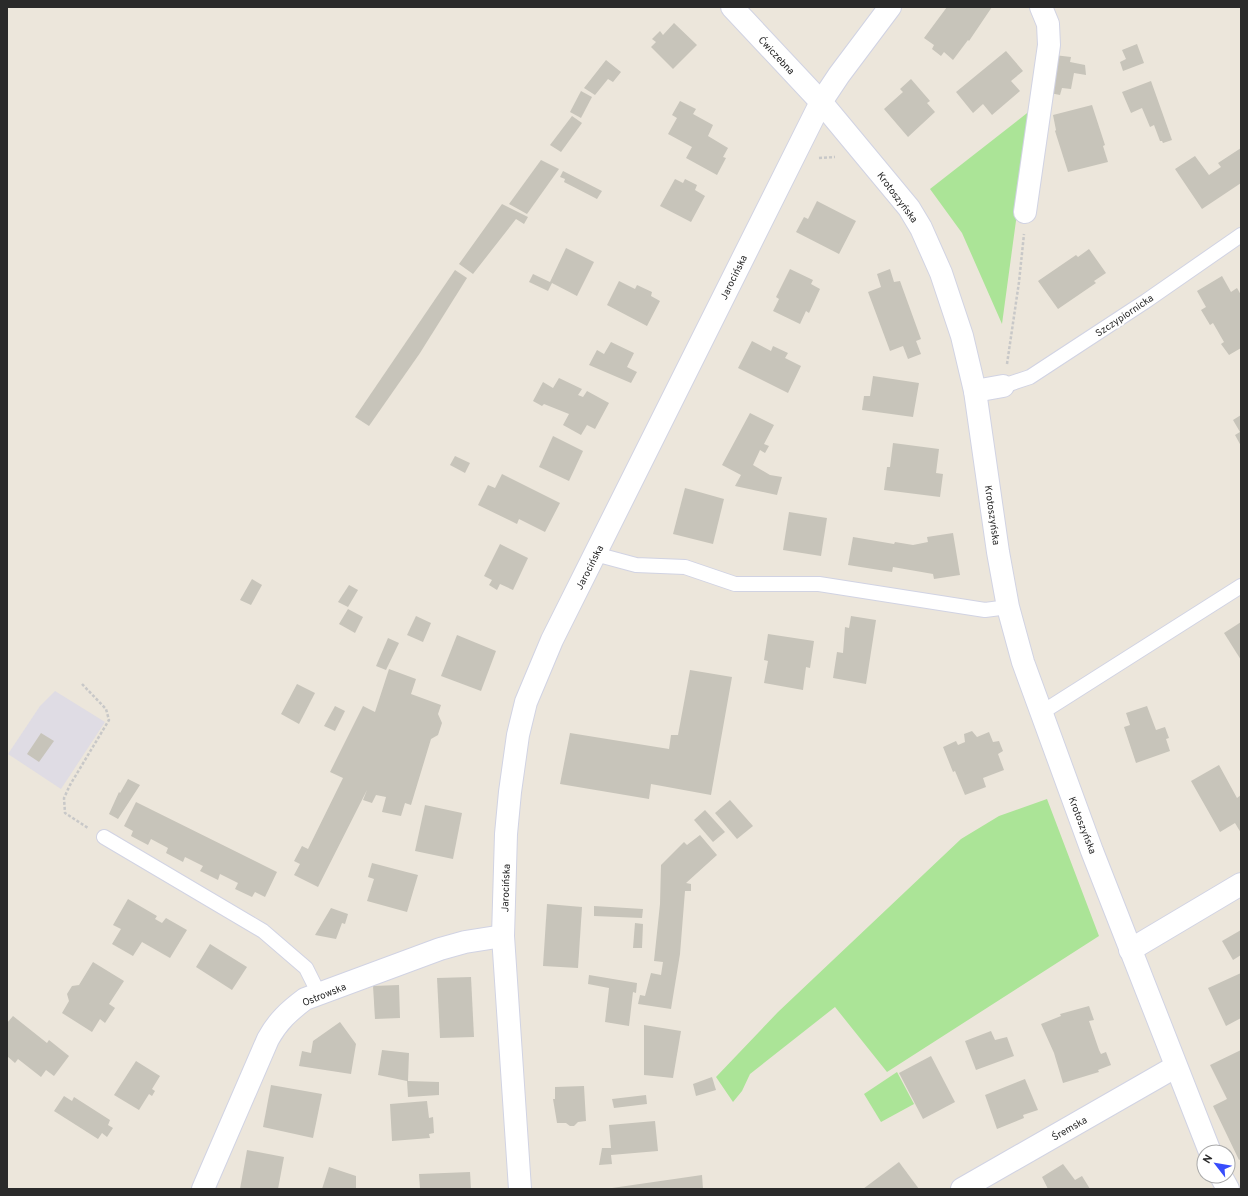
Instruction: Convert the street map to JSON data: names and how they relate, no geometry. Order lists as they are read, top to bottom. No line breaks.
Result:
{"streets":{"street":["Ćwiczebna","Krotoszyńska","Jarocińska","Ostrowska","Śremska"],"lane":["Szczypiornicka"]},"crossings":[["Ćwiczebna","Krotoszyńska"],["Ćwiczebna","Jarocińska"],["Krotoszyńska","Jarocińska"],["Krotoszyńska","Śremska"],["Jarocińska","Ostrowska"]],"north":"top left"}
